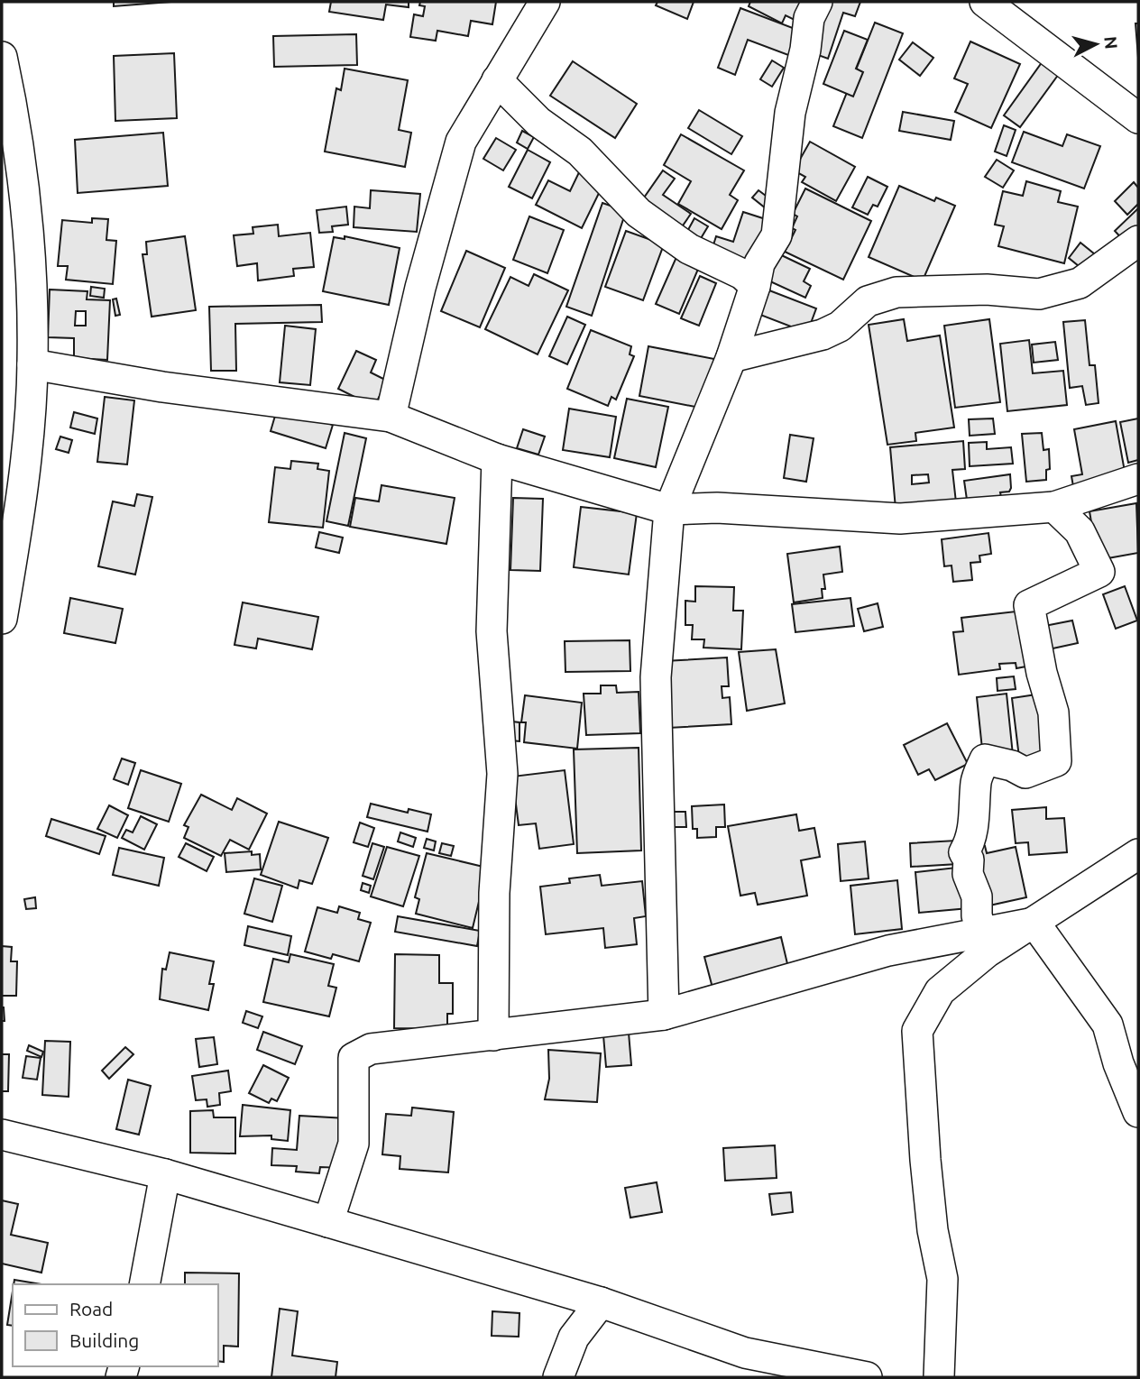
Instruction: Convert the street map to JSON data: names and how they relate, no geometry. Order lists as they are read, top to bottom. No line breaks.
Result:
{"legend":["Road","Building"],"north":"right"}
